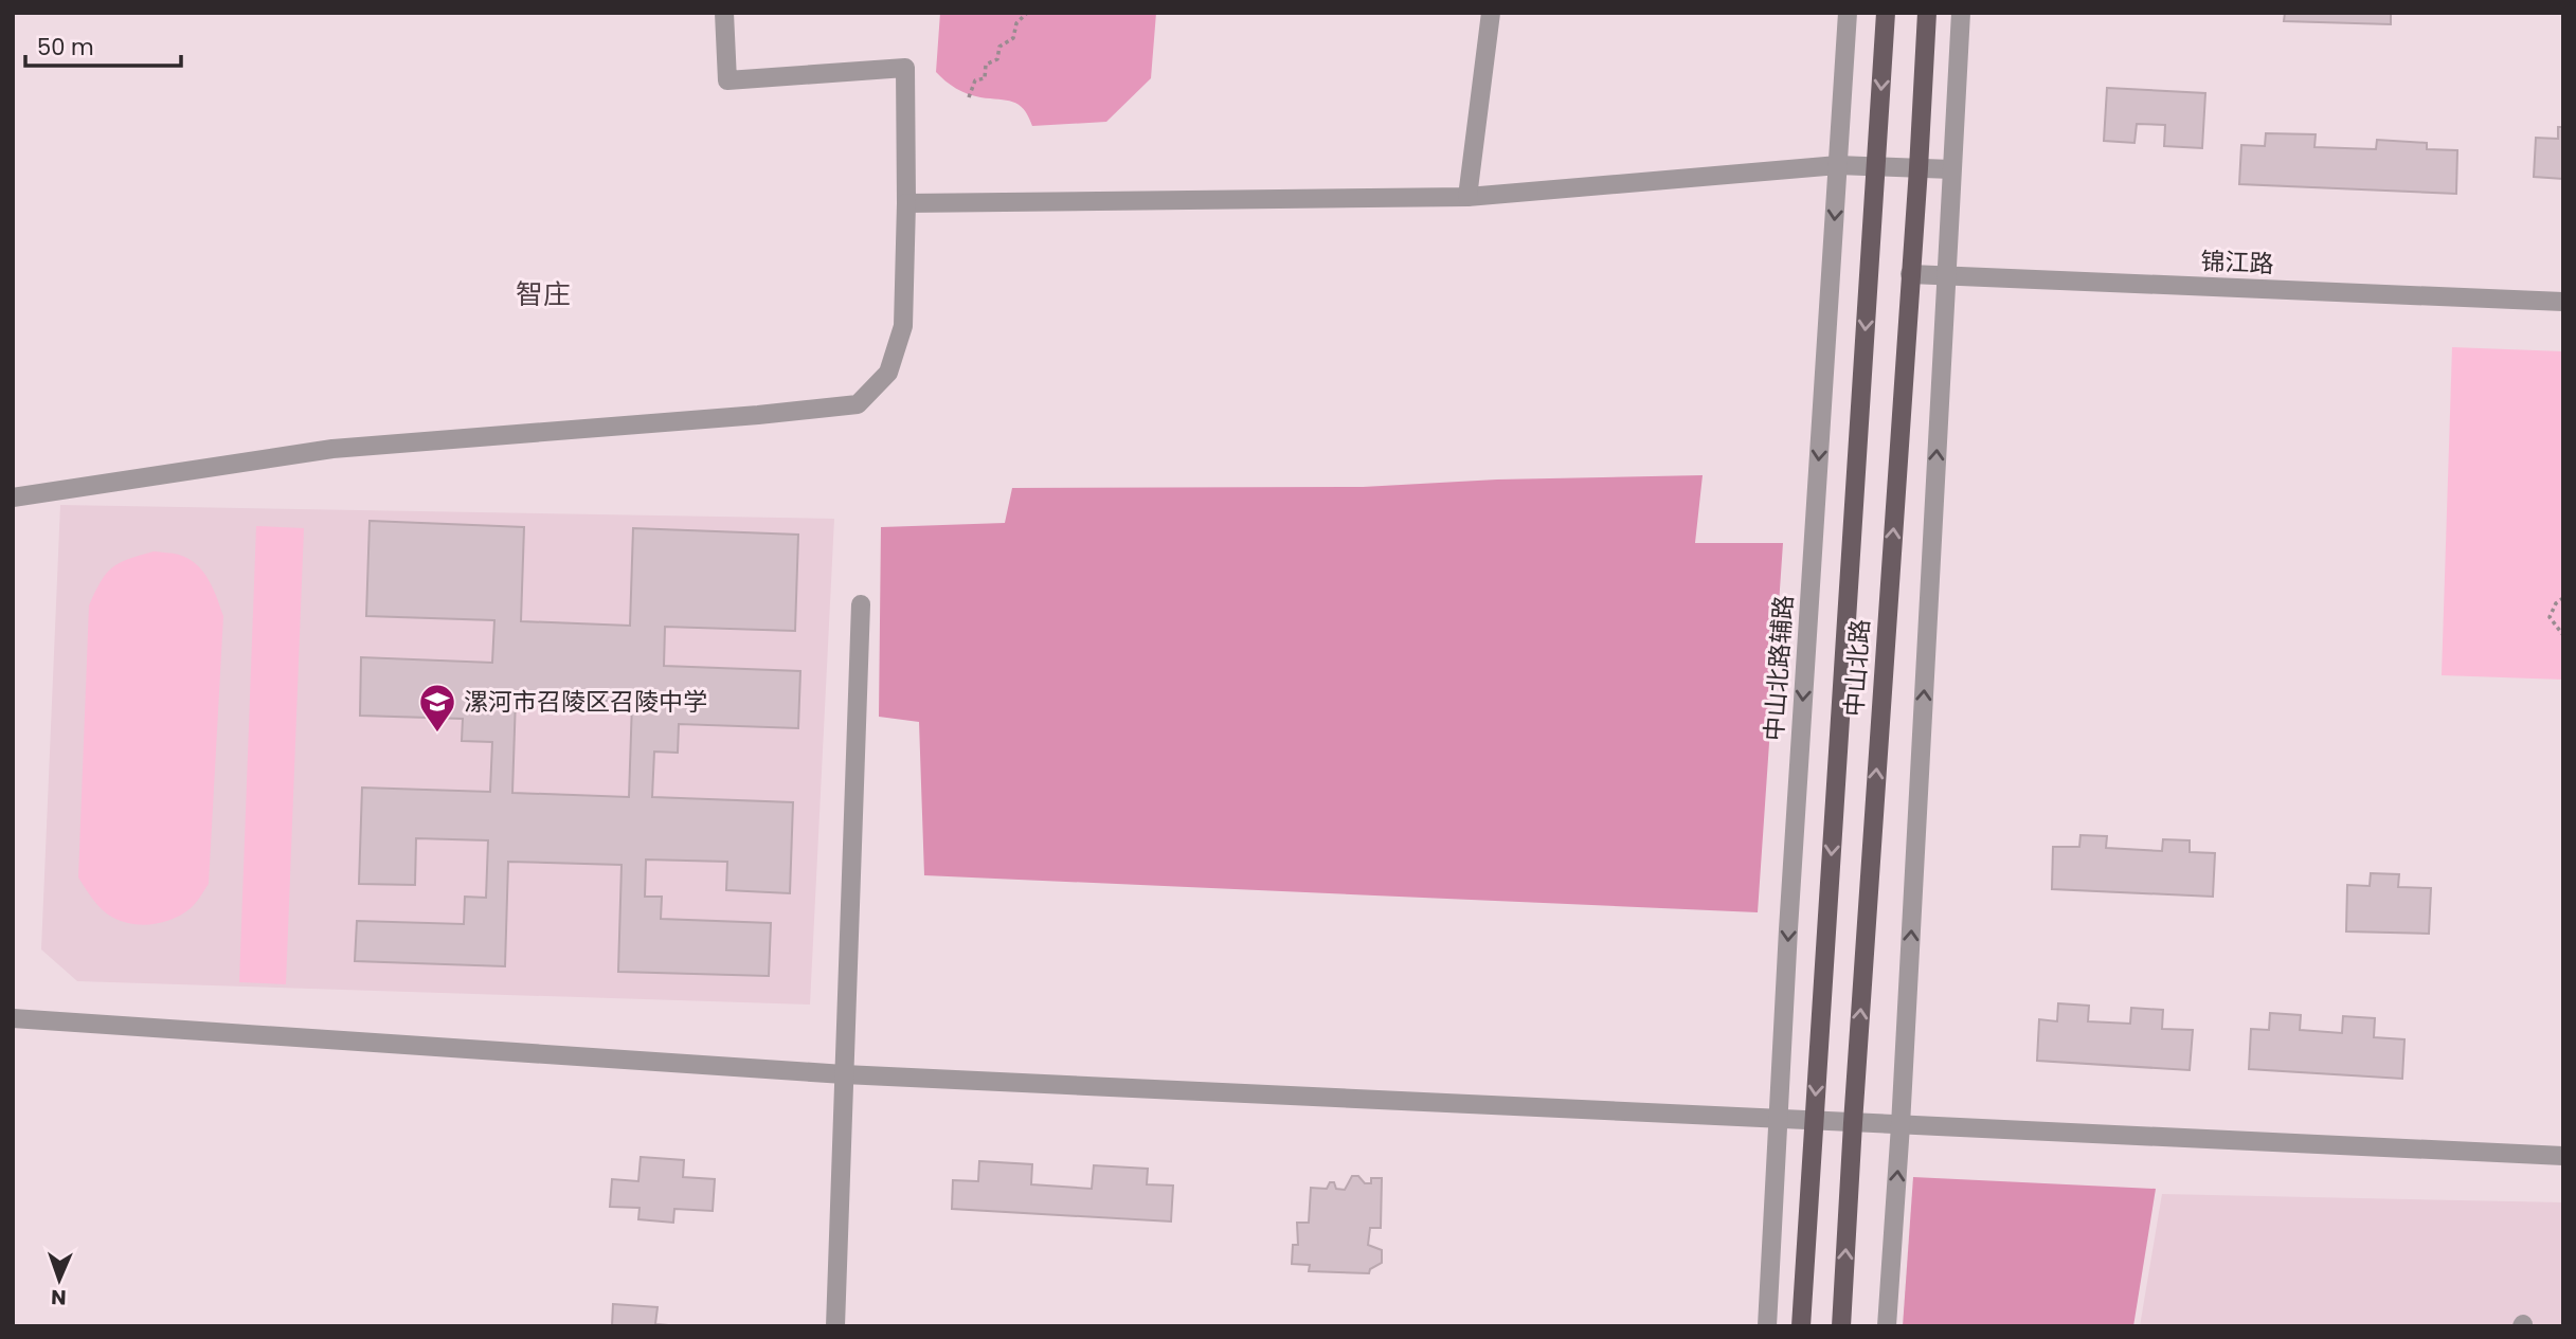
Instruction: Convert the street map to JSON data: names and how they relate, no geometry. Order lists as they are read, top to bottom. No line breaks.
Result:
{"streets":{"main road":["中山北路"],"street":["锦江路","中山北路辅路"]},"crossings":[["锦江路","中山北路"]],"districts":["智庄"],"places":{"school or university":["漯河市召陵区召陵中学"]},"scale_bar":"50 m","north":"bottom"}
